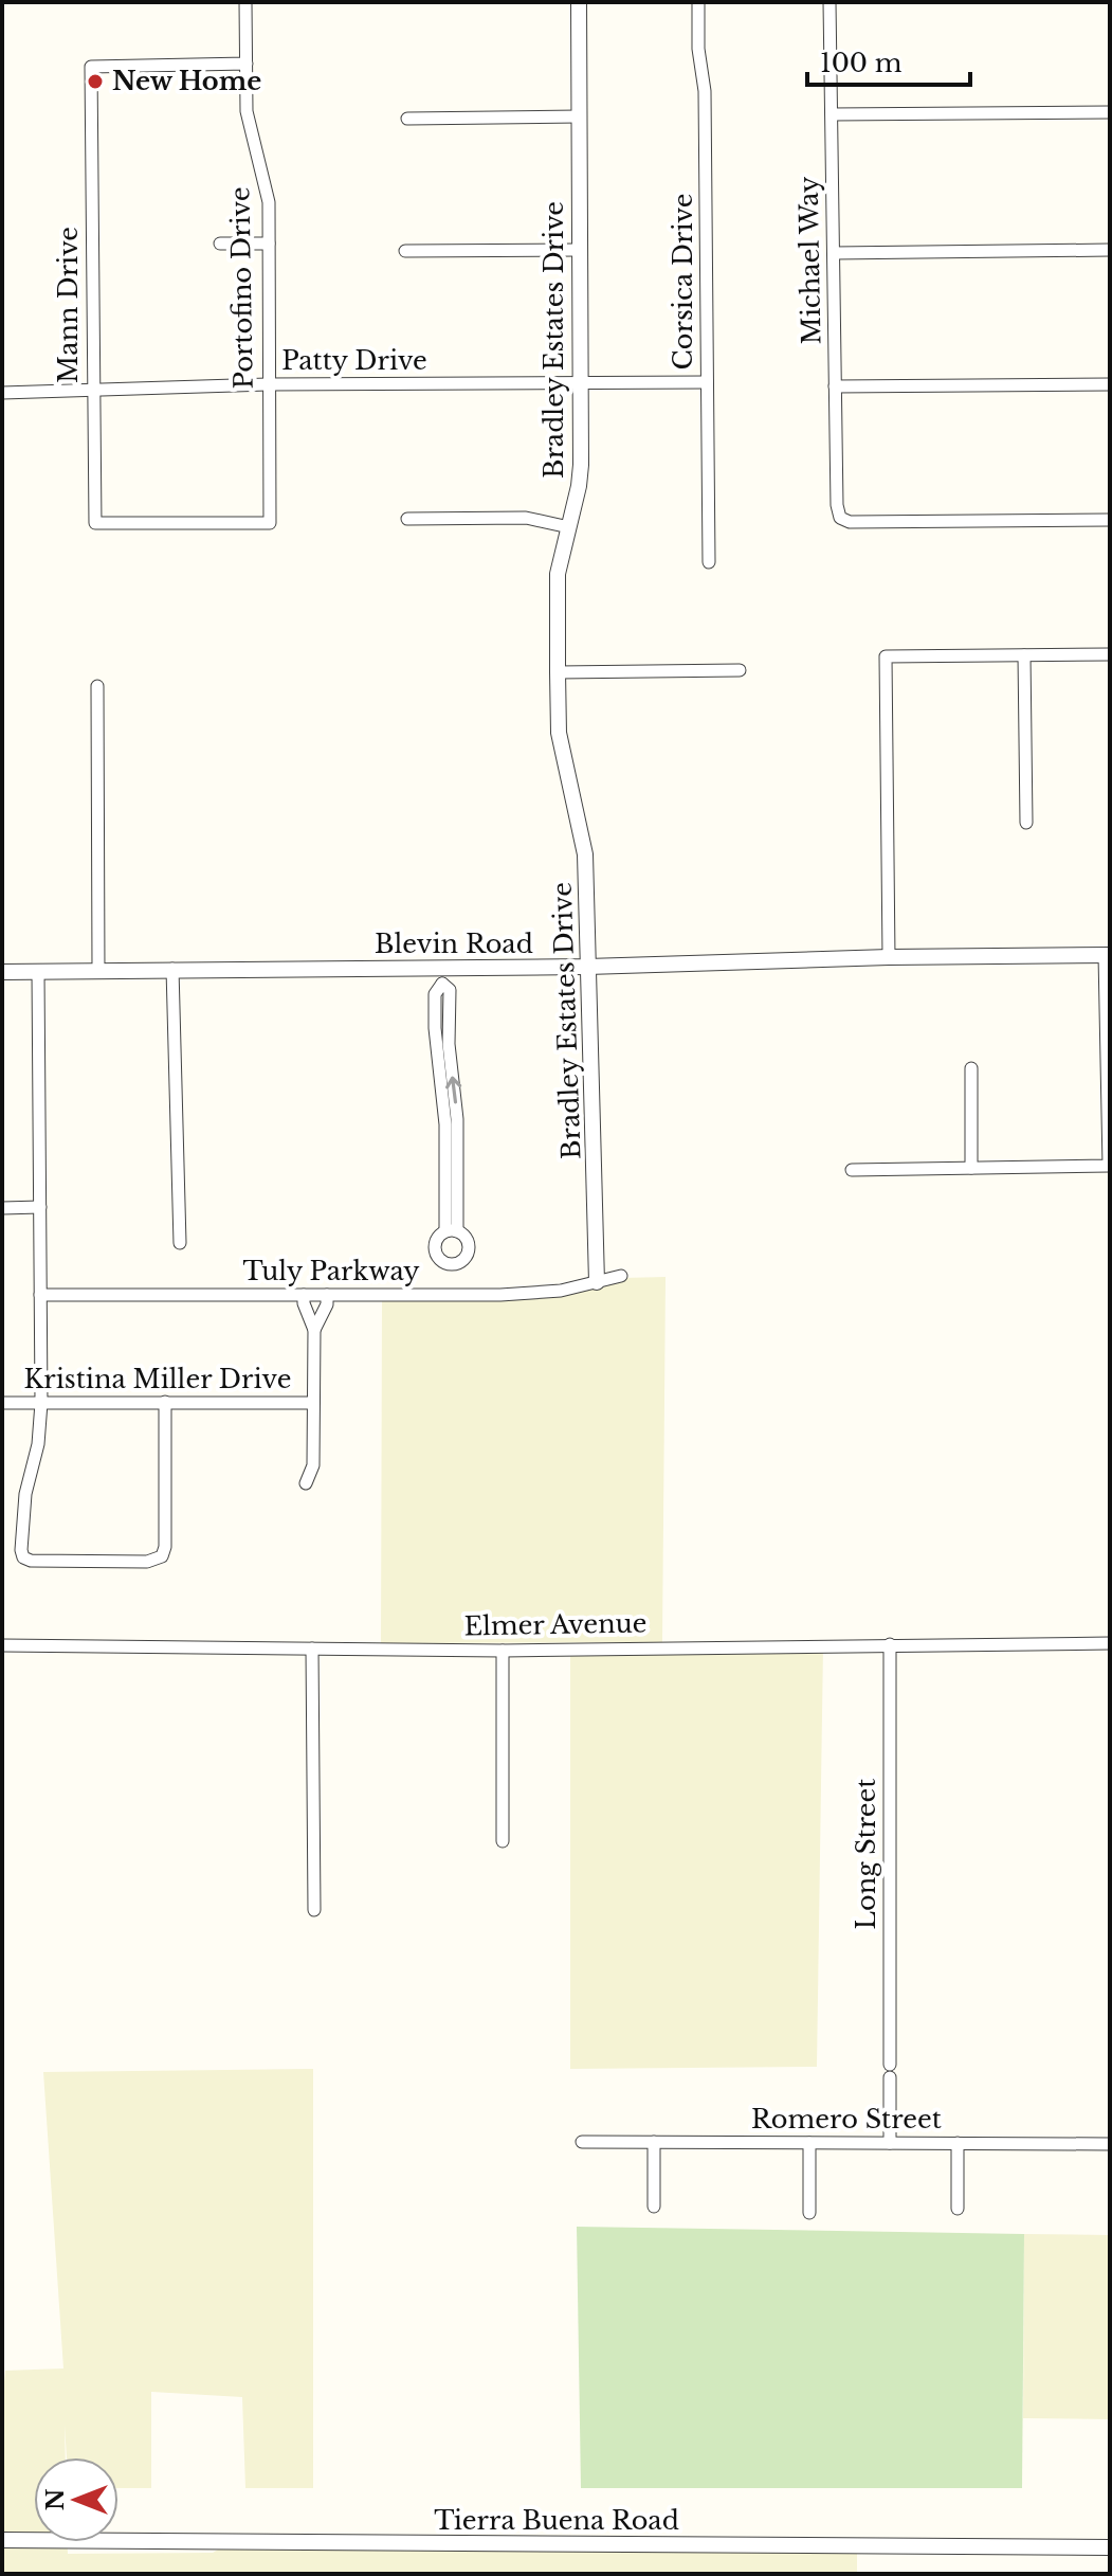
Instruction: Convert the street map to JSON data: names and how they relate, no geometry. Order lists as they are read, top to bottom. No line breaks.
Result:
{"streets":{"street":["Michael Way","Corsica Drive","Portofino Drive","Mann Drive","Bradley Estates Drive","Patty Drive","Blevin Road","Tuly Parkway","Kristina Miller Drive","Elmer Avenue","Long Street","Romero Street","Tierra Buena Road"]},"crossings":[["Corsica Drive","Patty Drive"],["Portofino Drive","Mann Drive"],["Portofino Drive","Patty Drive"],["Mann Drive","Patty Drive"],["Bradley Estates Drive","Patty Drive"],["Bradley Estates Drive","Blevin Road"],["Bradley Estates Drive","Tuly Parkway"],["Elmer Avenue","Long Street"],["Long Street","Romero Street"]],"places":["New Home"],"scale_bar":"100 m","north":"left"}
